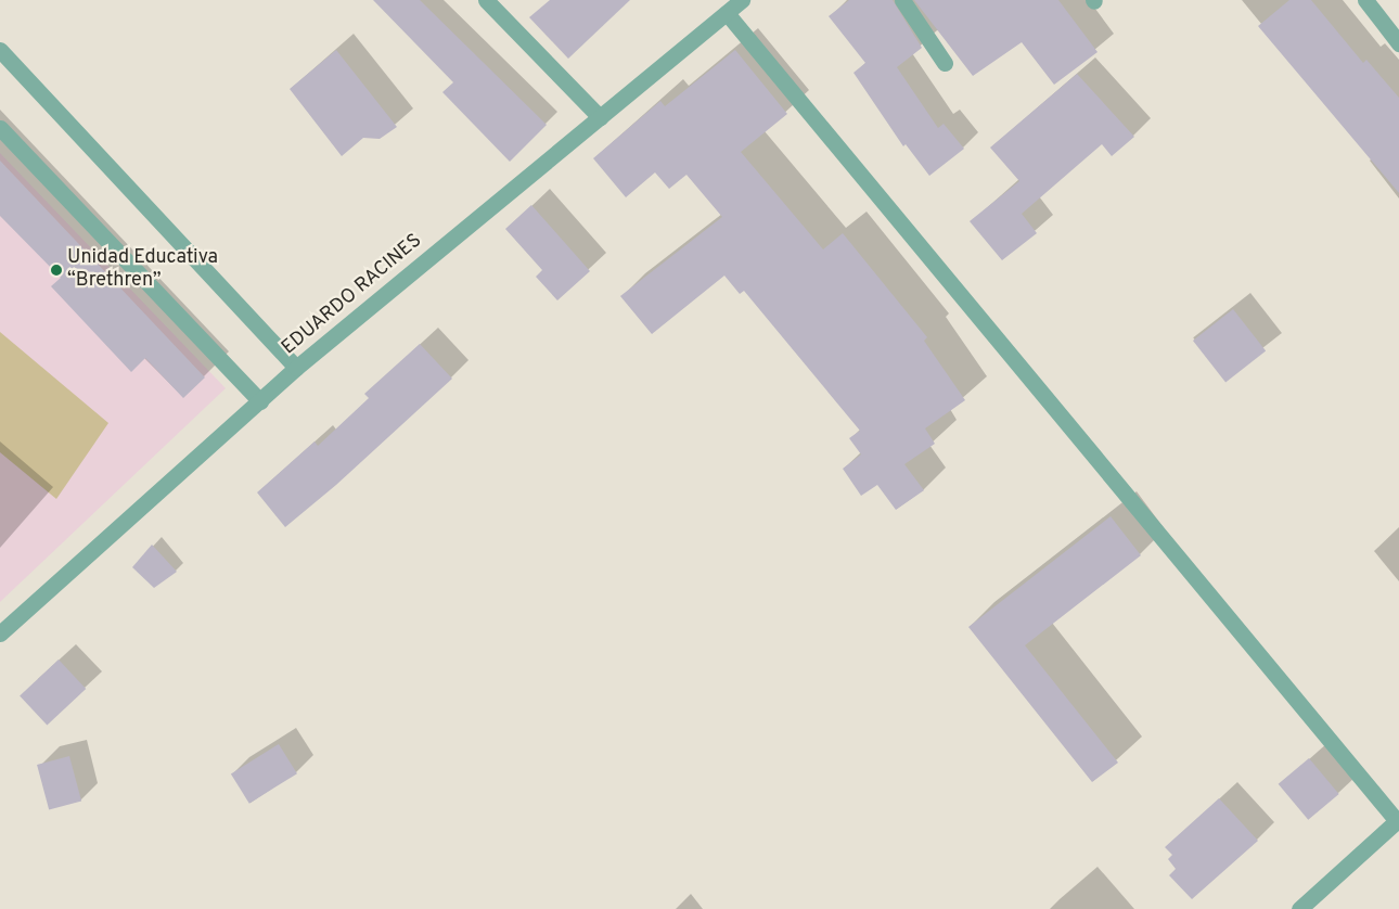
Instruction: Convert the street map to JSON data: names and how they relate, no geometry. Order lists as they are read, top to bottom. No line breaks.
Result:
{"streets":{"street":["EDUARDO RACINES"]},"places":["Unidad Educativa “Brethren”"]}
